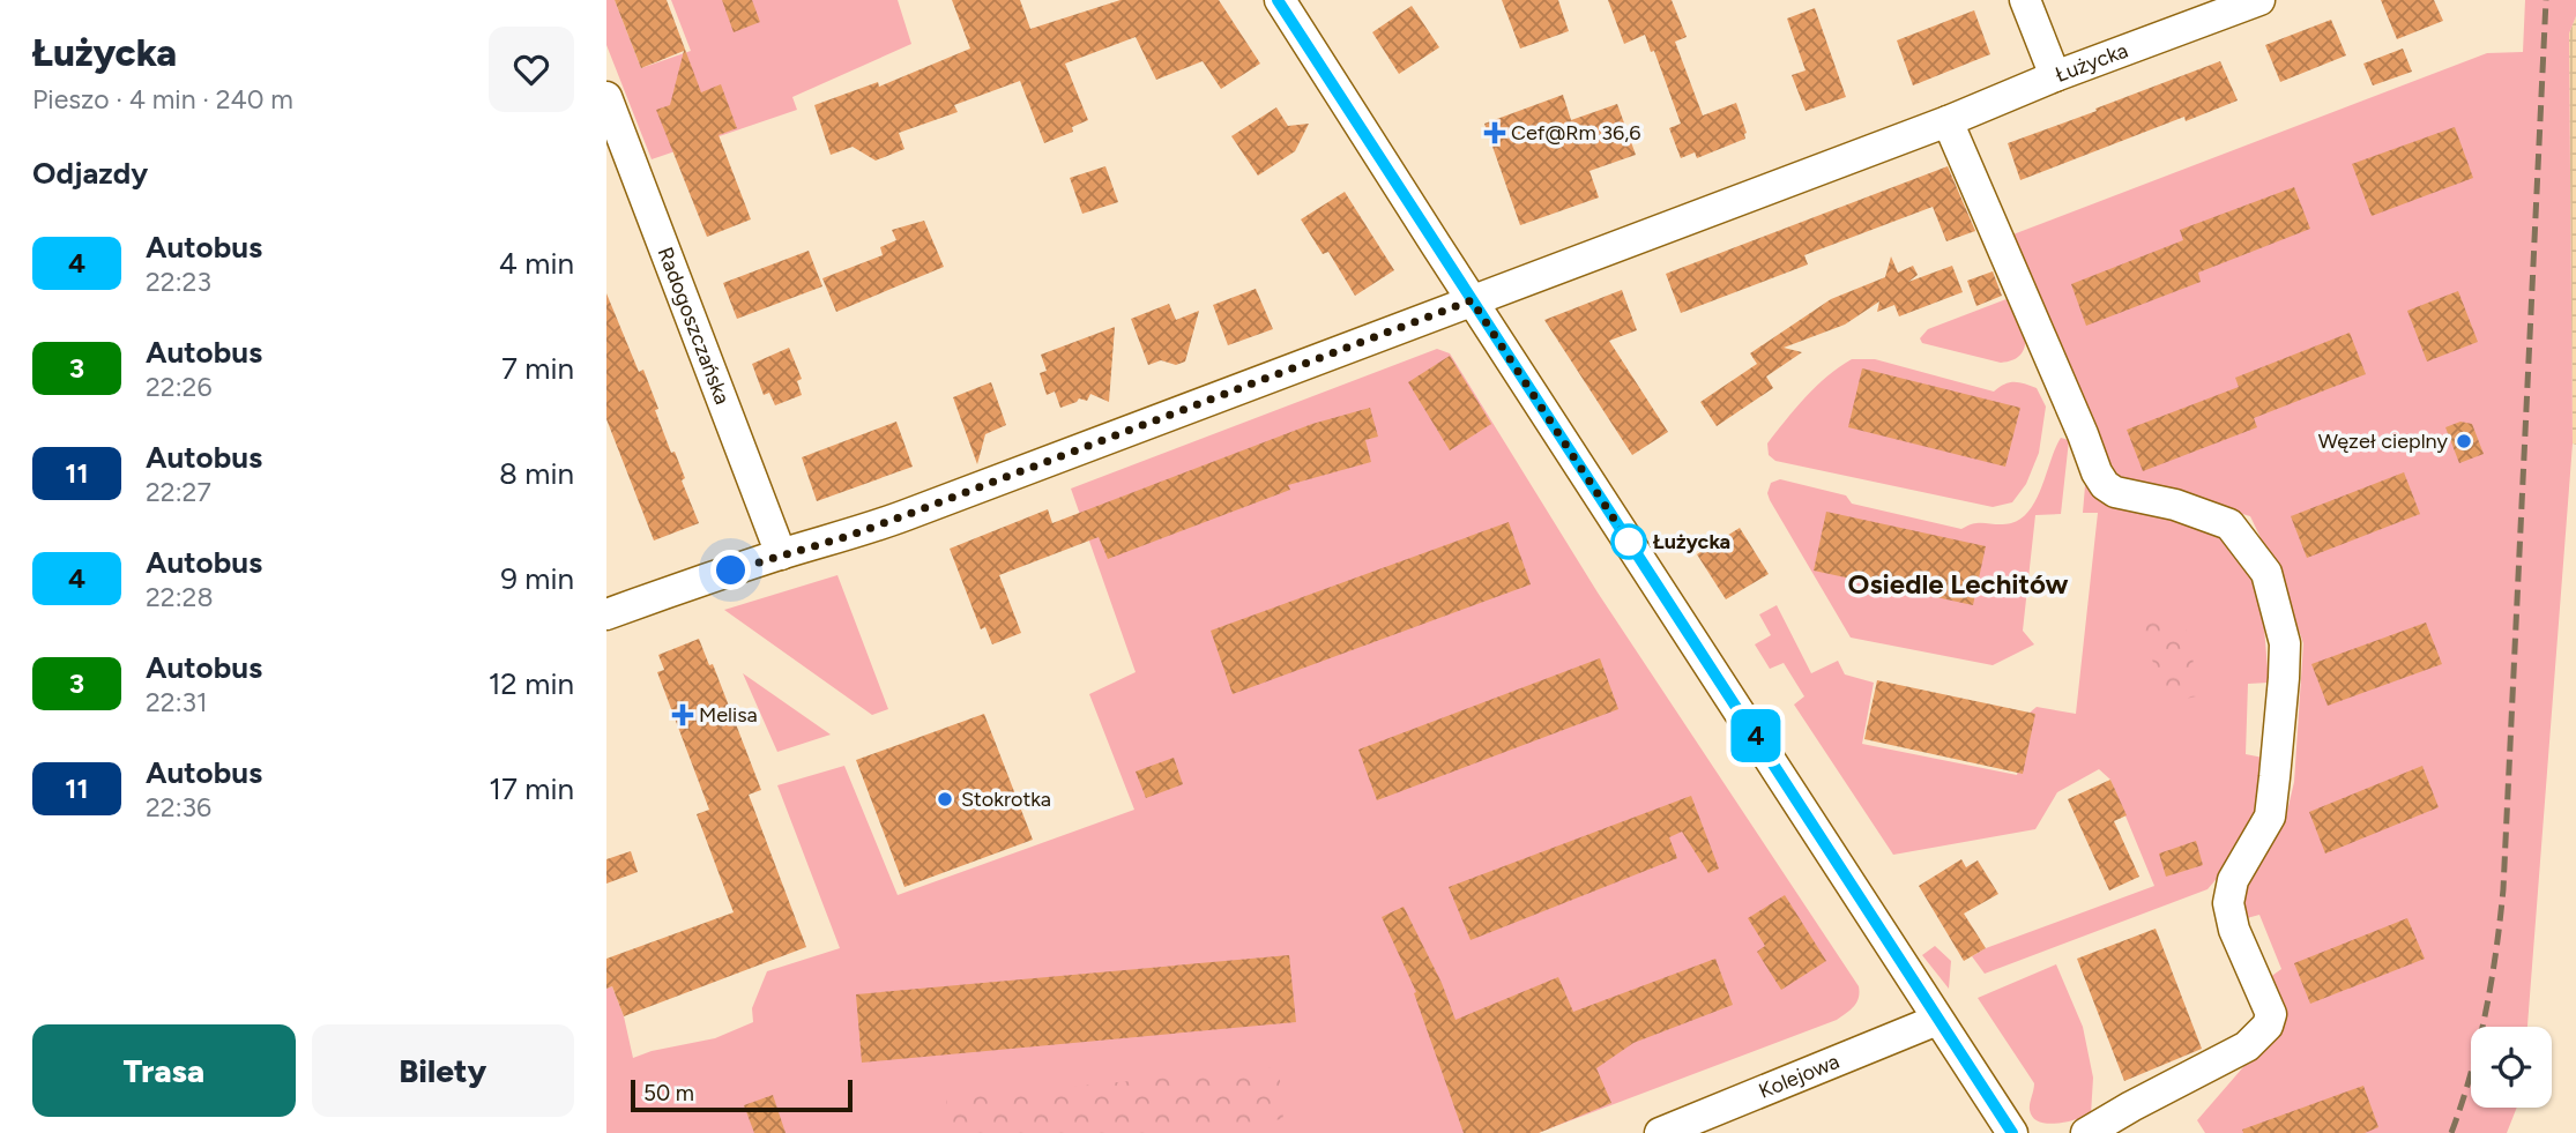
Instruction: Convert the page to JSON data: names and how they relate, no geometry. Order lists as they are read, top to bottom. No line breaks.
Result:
{"streets":{"street":["Łużycka","Radogoszczańska","Kolejowa"]},"crossings":[["Łużycka","Radogoszczańska"]],"districts":["Osiedle Lechitów"],"places":{"health":["Cef@Rm 36,6","Melisa"],"other":["Węzeł cieplny","Łużycka","Stokrotka"]},"lines":["bus line 4"],"scale_bar":"50 m","page":{"heading":[["Łużycka","Pieszo · 4 min · 240 m"],"Odjazdy"],"on_map":"4","list":[{"mark":"4","name":"Autobus","note":"22:23","value":"4 min"},{"mark":"3","name":"Autobus","note":"22:26","value":"7 min"},{"mark":"11","name":"Autobus","note":"22:27","value":"8 min"},{"mark":"4","name":"Autobus","note":"22:28","value":"9 min"},{"mark":"3","name":"Autobus","note":"22:31","value":"12 min"},{"mark":"11","name":"Autobus","note":"22:36","value":"17 min"}],"buttons":["Trasa","Bilety"],"scale":"50 m"}}
